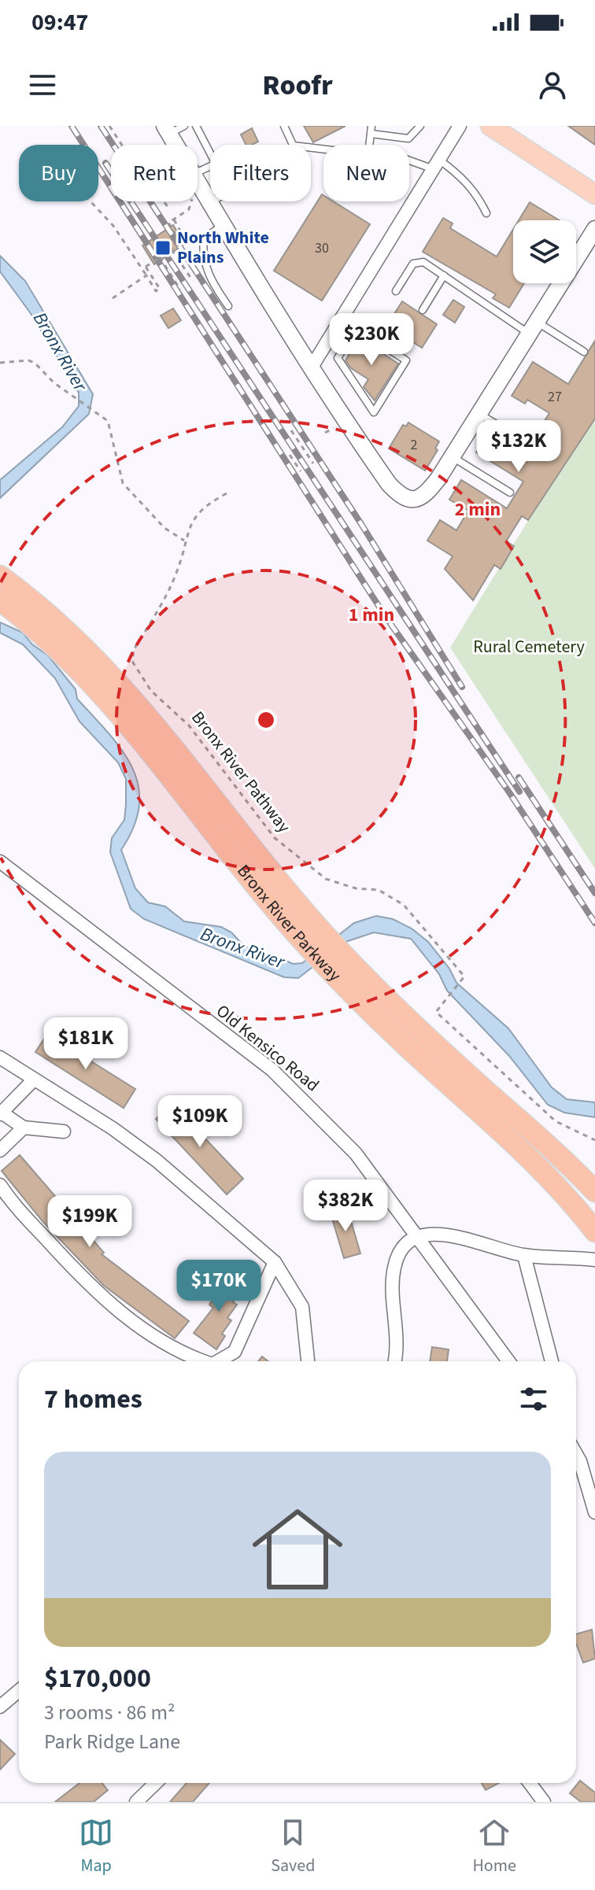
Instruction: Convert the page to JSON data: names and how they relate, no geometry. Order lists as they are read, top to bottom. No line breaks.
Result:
{"streets":{"highway":["Bronx River Parkway"],"street":["Old Kensico Road"],"path":["Bronx River Pathway"]},"water":["Bronx River"],"parks":["Rural Cemetery"],"places":{"transit":["North White Plains"]},"house_numbers":["30","27","2"],"page":{"status":"09:47","header":"Roofr","chip":["Buy","Rent","Filters","New"],"price":["$230K","$132K","$181K","$109K","$382K","$199K","$170K"],"heading":"7 homes","list":[{"name":"$170,000","note":"3 rooms · 86 m² · Park Ridge Lane"}],"tabs":["Map","Saved","Home"]},"rings":["2 min","1 min"]}
